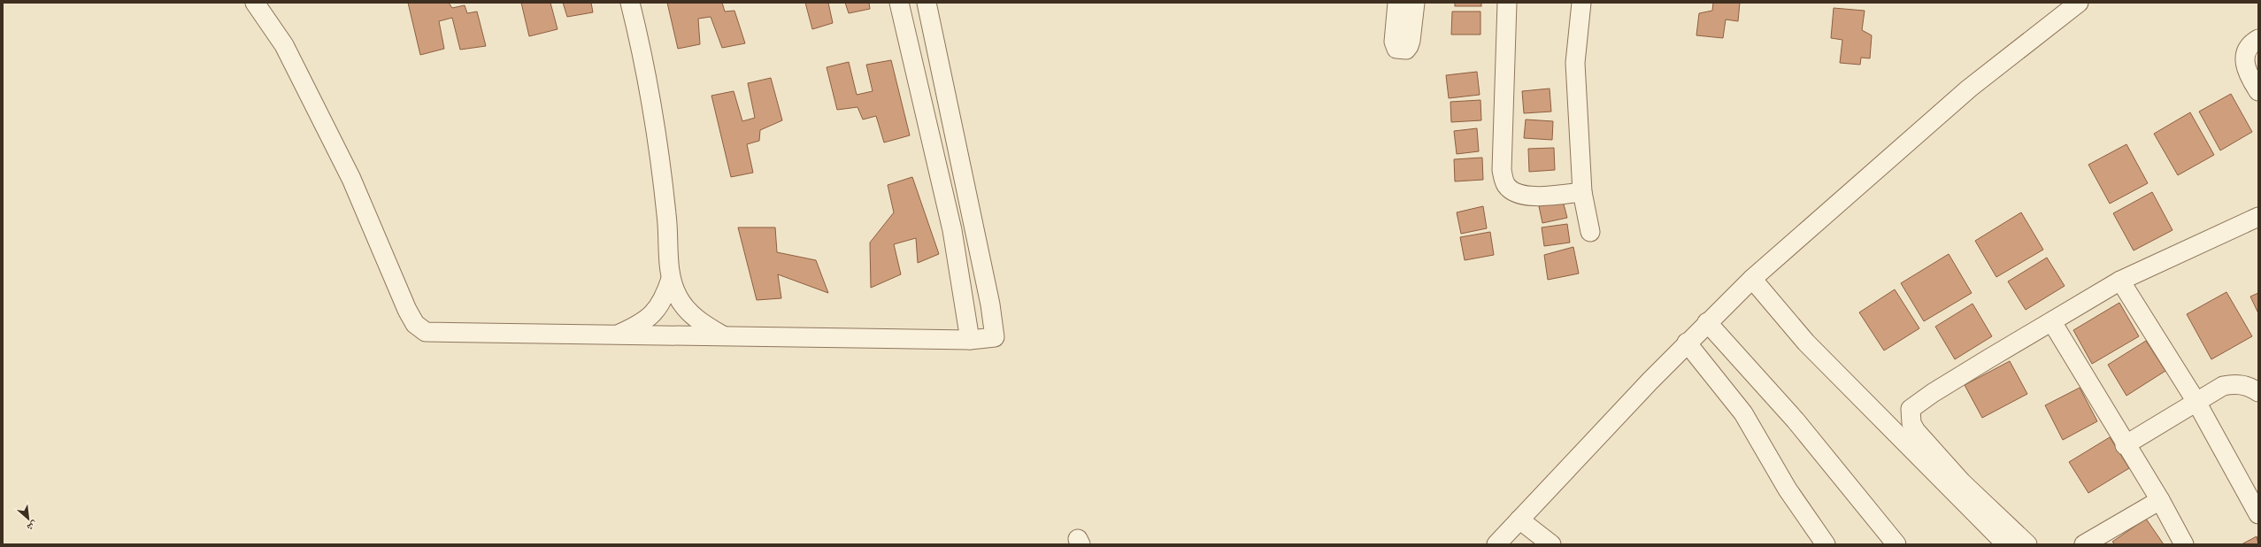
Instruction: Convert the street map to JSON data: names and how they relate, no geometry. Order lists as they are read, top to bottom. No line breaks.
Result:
{"north":"bottom right"}
